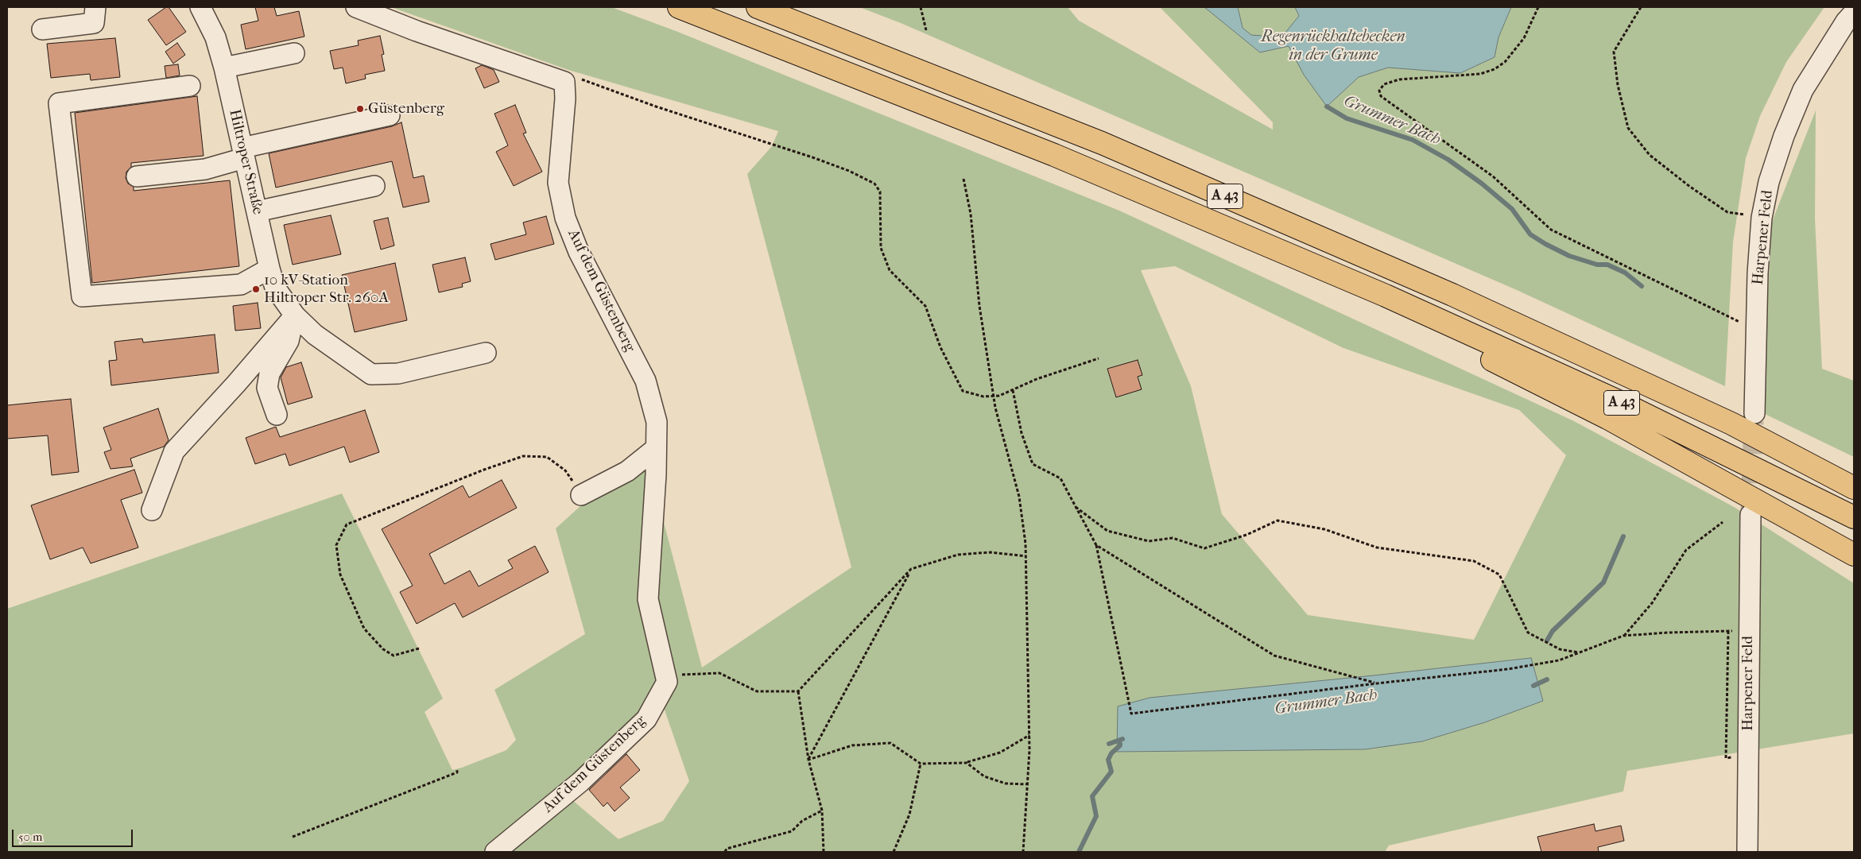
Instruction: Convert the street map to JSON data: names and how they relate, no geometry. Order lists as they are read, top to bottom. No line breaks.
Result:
{"streets":{"highway":["A 43"],"street":["Hiltroper Straße","Harpener Feld","Auf dem Güstenberg"]},"water":["Regenrückhaltebecken in der Grume","Grummer Bach"],"places":["Güstenberg","10 kV-Station Hiltroper Str. 260A"],"scale_bar":"50 m"}
